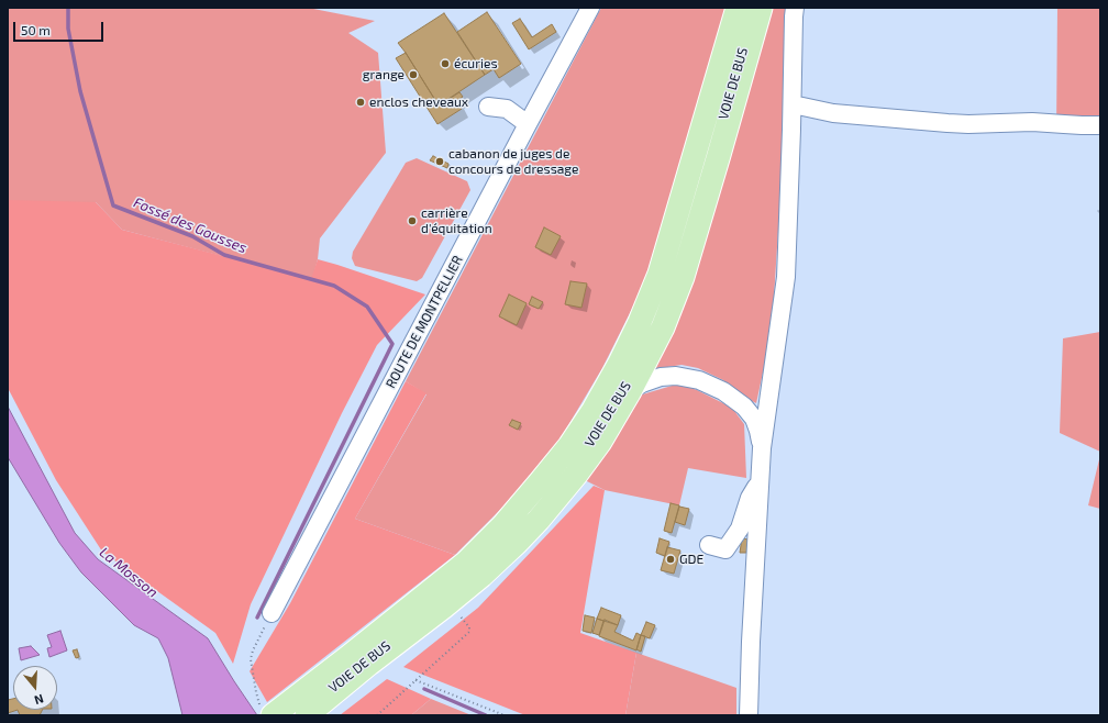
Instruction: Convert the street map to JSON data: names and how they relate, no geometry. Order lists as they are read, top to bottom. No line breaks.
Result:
{"streets":{"street":["VOIE DE BUS","ROUTE DE MONTPELLIER"]},"water":["Fossé des Gousses","La Mosson"],"places":["écuries","grange","enclos cheveaux","cabanon de juges de concours de dressage","carrière d'équitation","GDE"],"scale_bar":"50 m","north":"bottom"}
